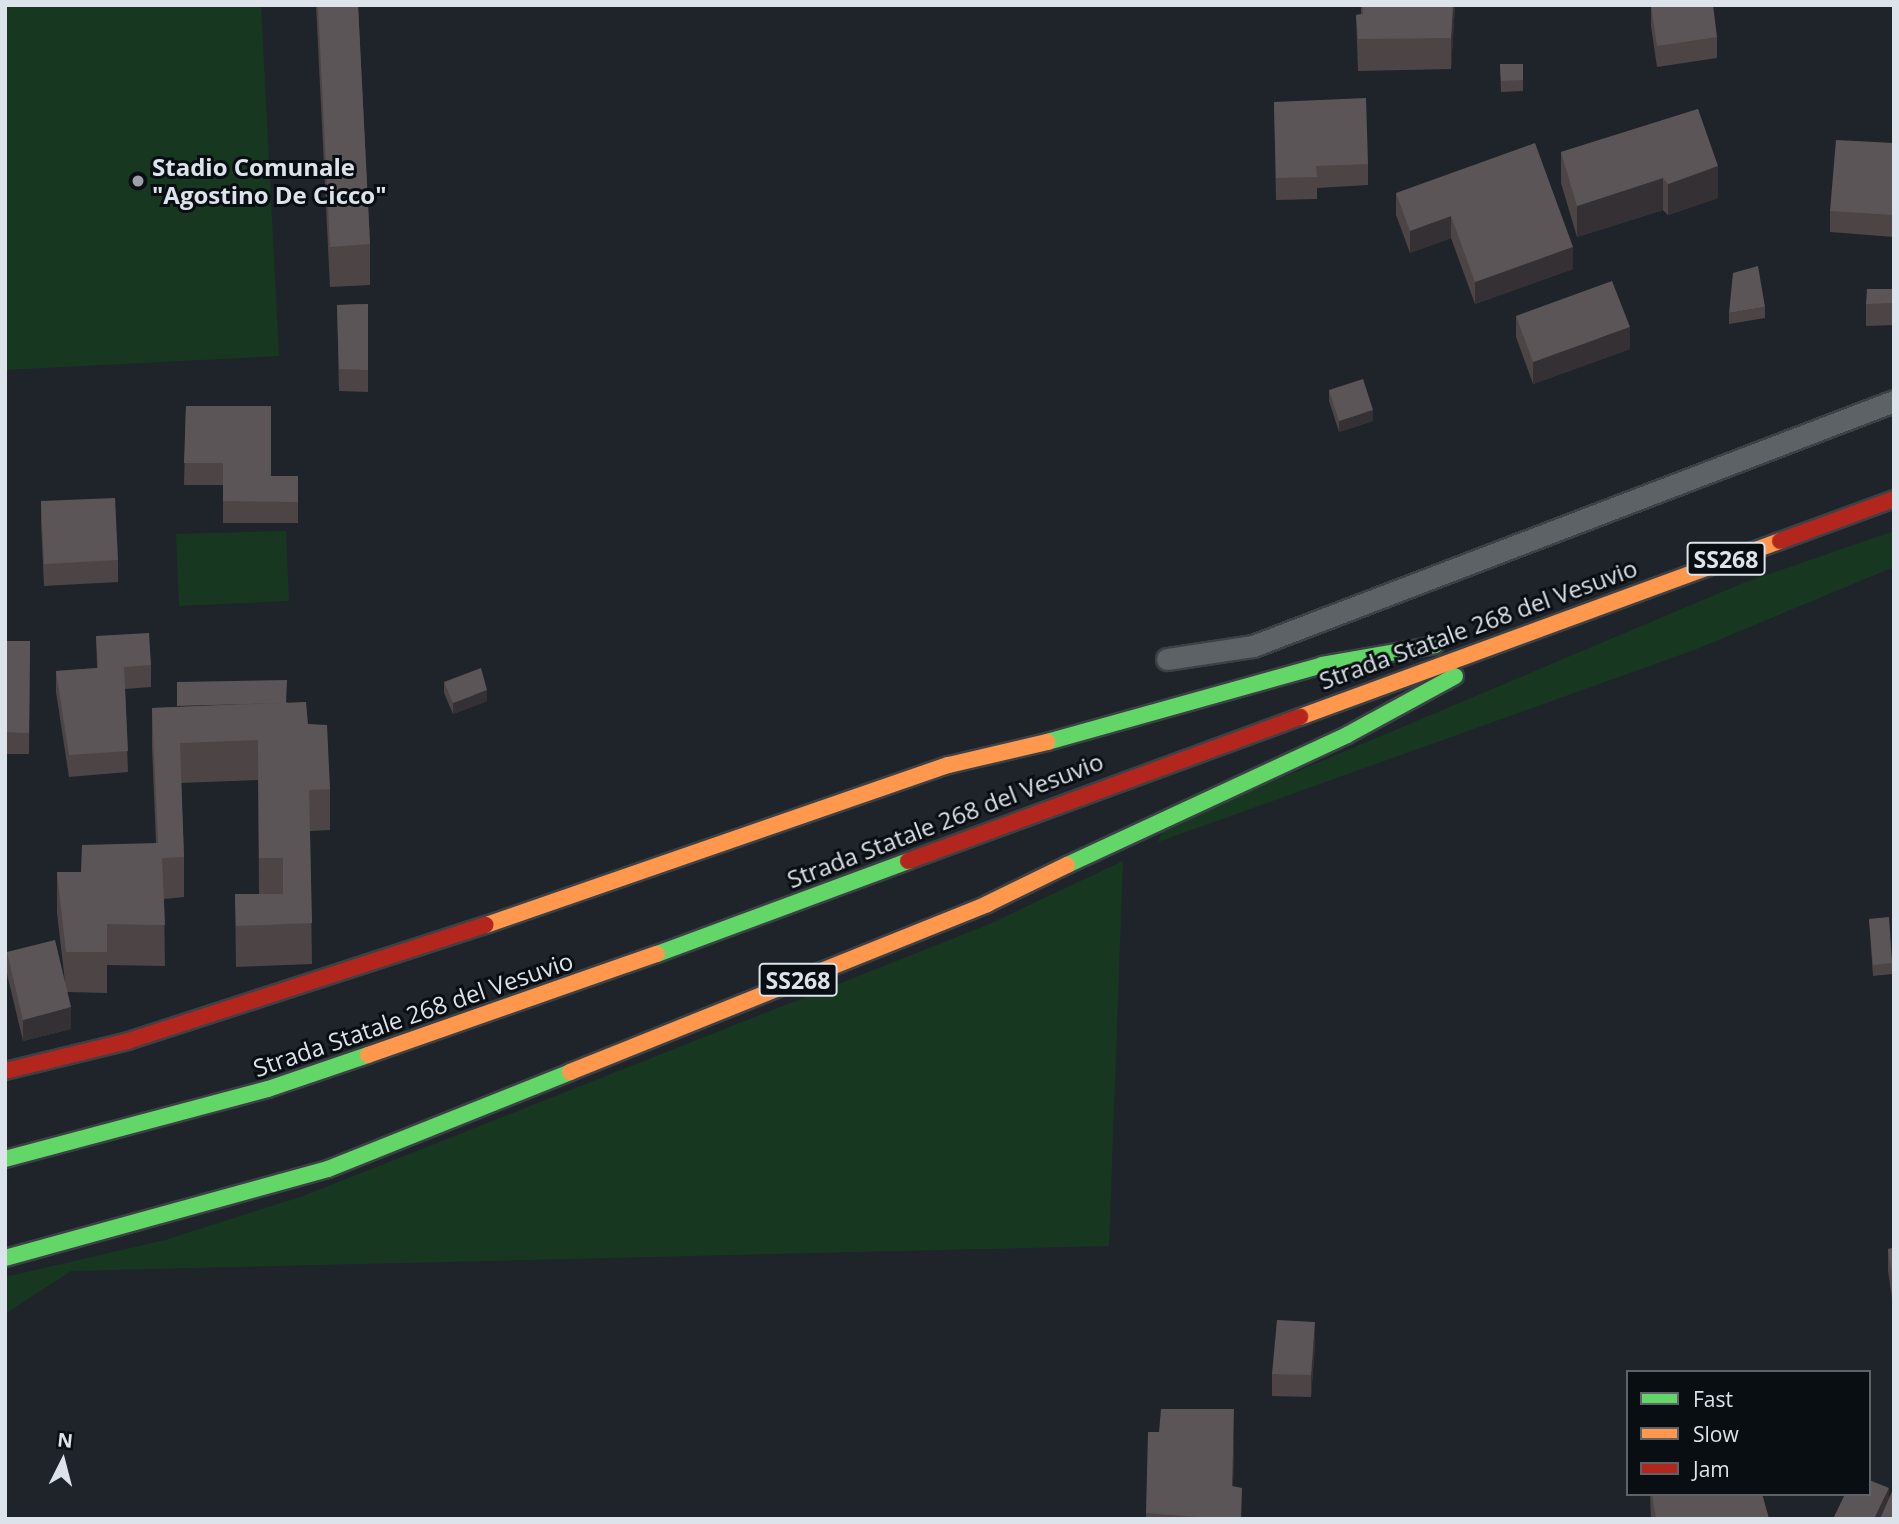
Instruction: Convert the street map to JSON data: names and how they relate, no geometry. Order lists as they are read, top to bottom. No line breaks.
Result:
{"streets":{"highway":["SS268","Strada Statale 268 del Vesuvio"]},"crossings":[["SS268","Strada Statale 268 del Vesuvio"]],"places":["Stadio Comunale \"Agostino De Cicco\""],"legend":["Fast","Slow","Jam"],"north":"top"}
